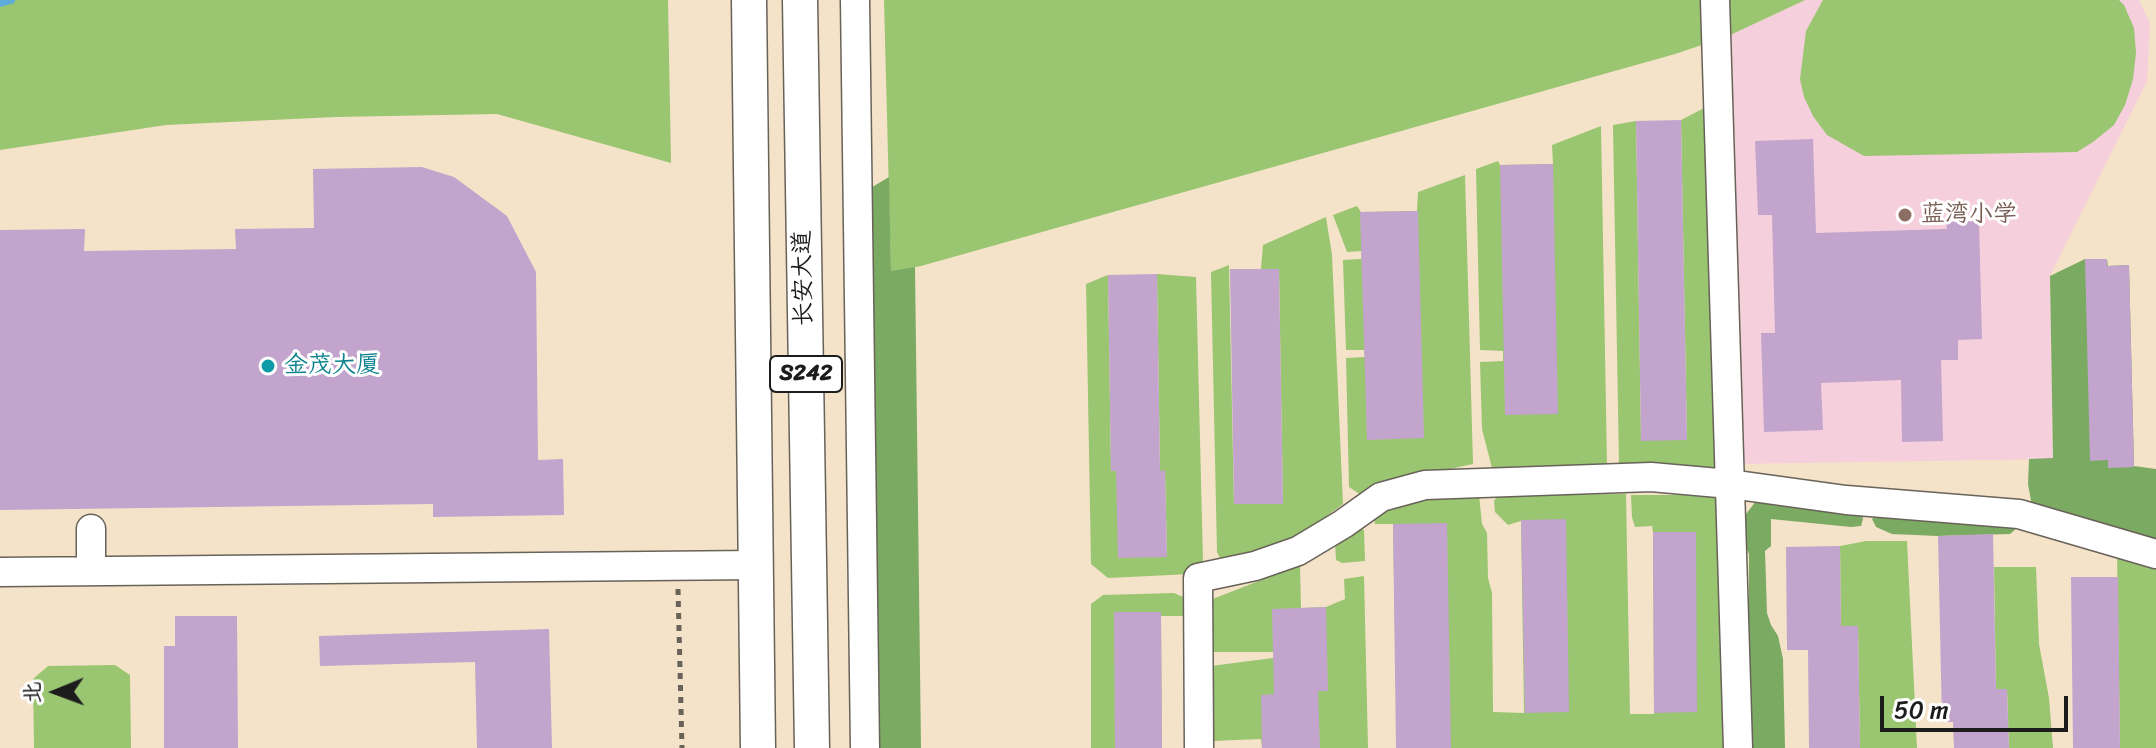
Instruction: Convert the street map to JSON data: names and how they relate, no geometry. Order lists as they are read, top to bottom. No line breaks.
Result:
{"streets":{"main road":["长安大道","S242"]},"places":["蓝湾小学","金茂大厦"],"scale_bar":"50 m","north":"left"}
